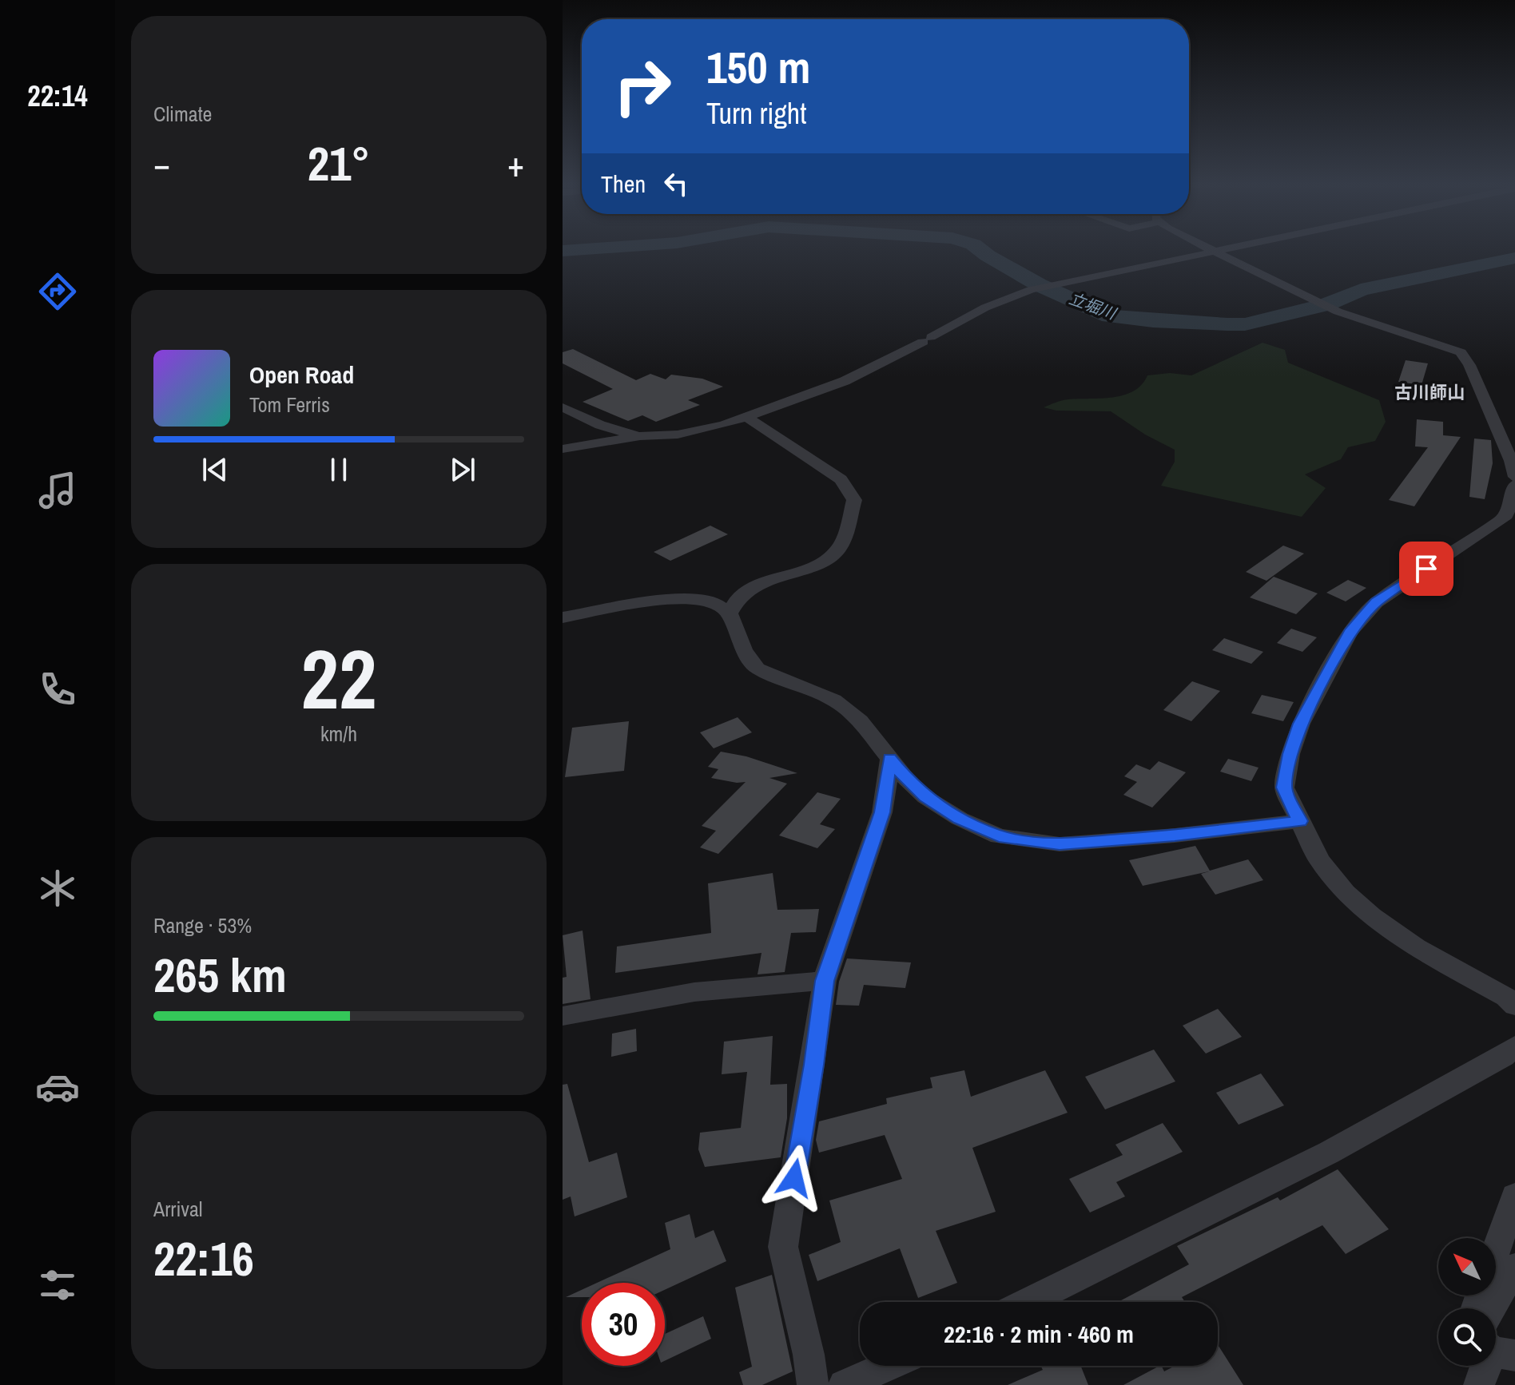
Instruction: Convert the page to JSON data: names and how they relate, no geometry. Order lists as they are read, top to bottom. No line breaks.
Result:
{"districts":["古川師山"],"water":["立堀川"],"north":"top left","page":{"tabs":"22:14","tile":["Climate",["22","km/h"],["Range · 53%","265 km"],["Arrival","22:16"]],"turn":["150 m","Turn right"],"heat":["−","21°","+"],"then":"Then","song":["Open Road","Tom Ferris"],"limit":"30","trip":"22:16 · 2 min · 460 m"}}
